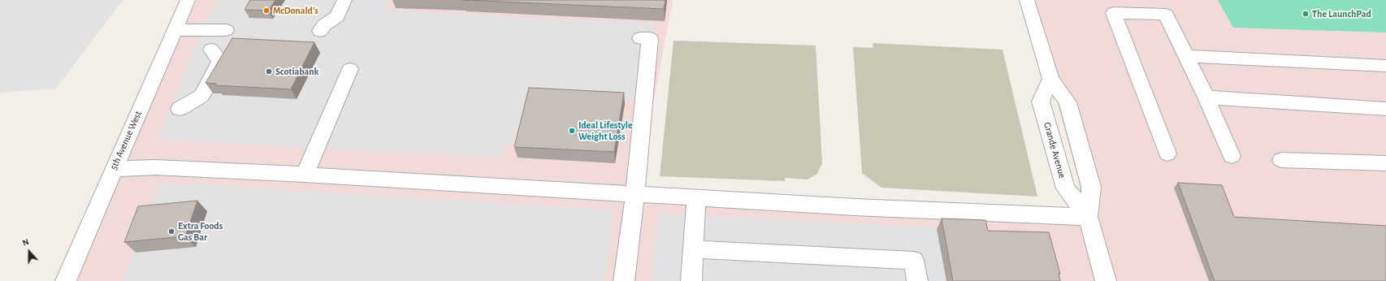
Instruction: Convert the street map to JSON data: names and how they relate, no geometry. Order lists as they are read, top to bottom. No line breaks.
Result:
{"streets":{"street":["5th Avenue West","Grande Avenue"]},"places":["McDonald's","The LaunchPad","Scotiabank","Ideal Lifestyle Weight Loss","Extra Foods Gas Bar"],"north":"top"}
